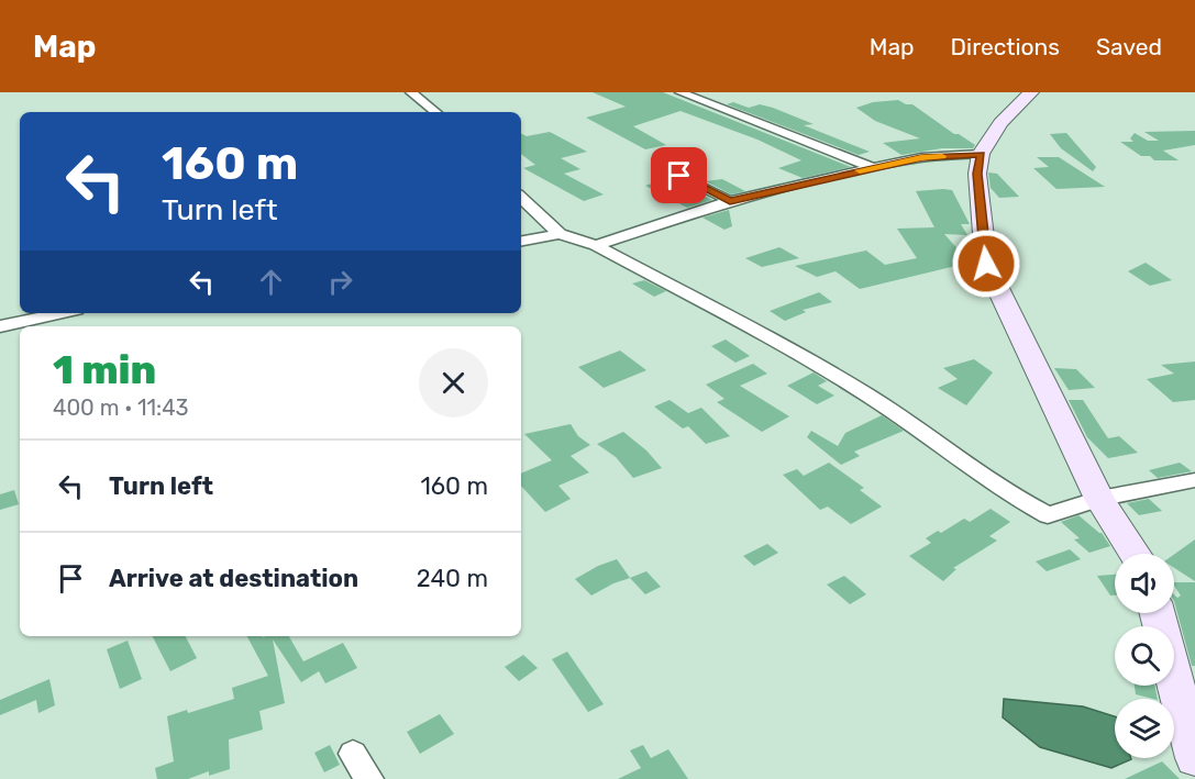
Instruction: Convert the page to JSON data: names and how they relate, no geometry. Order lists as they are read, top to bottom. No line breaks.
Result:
{"page":{"header":"Map","nav":["Map","Directions","Saved"],"turn":["160 m","Turn left"],"heading":["1 min","400 m · 11:43"],"list":[{"name":"Turn left","value":"160 m"},{"name":"Arrive at destination","value":"240 m"}]}}
